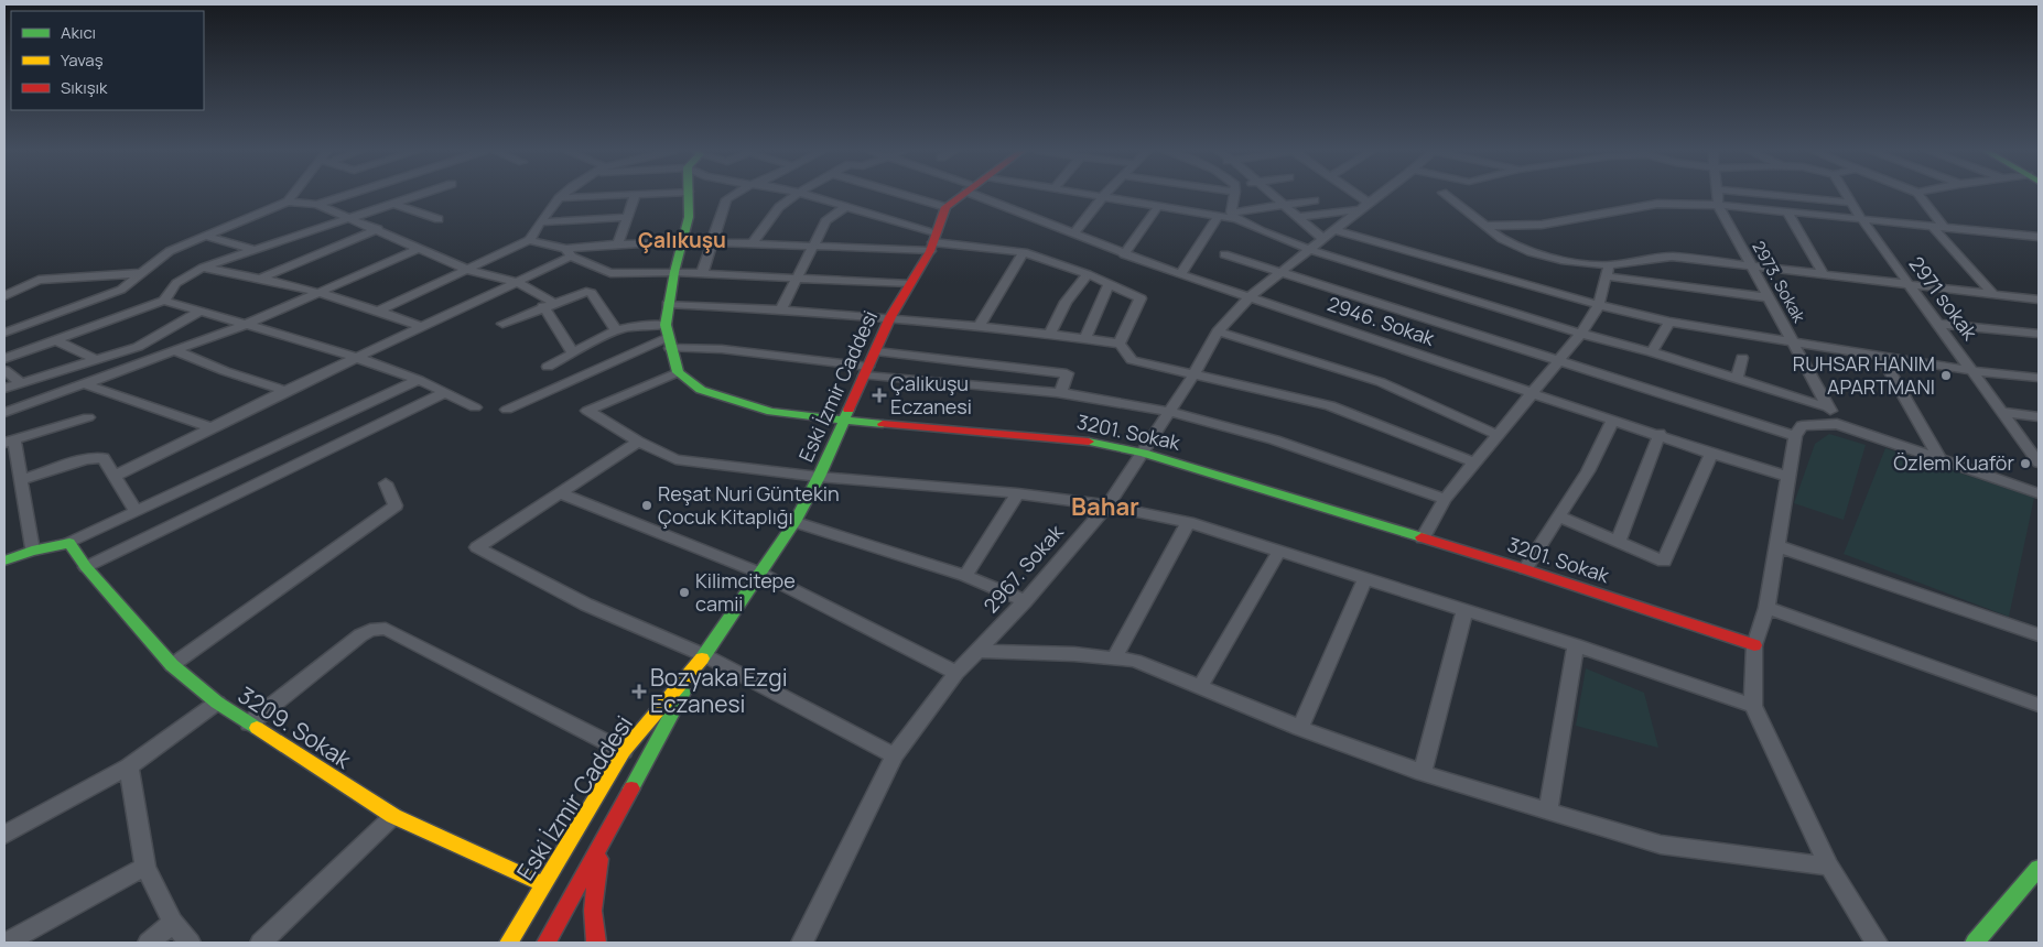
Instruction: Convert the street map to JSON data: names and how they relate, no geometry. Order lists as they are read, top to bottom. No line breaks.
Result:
{"streets":{"main road":["Eski İzmir Caddesi","3201. Sokak","3209. Sokak"],"street":["2973. Sokak","2971 sokak","2946. Sokak","2967. Sokak"]},"crossings":[["2946. Sokak","2967. Sokak"],["Eski İzmir Caddesi","3201. Sokak"],["Eski İzmir Caddesi","3209. Sokak"],["3201. Sokak","2967. Sokak"]],"districts":["Çalıkuşu","Bahar"],"places":{"other":["RUHSAR HANIM APARTMANI","Özlem Kuaför","Reşat Nuri Güntekin Çocuk Kitaplığı","Kilimcitepe camii"],"health":["Çalıkuşu Eczanesi","Bozyaka Ezgi Eczanesi"]},"legend":["Akıcı","Yavaş","Sıkışık"]}
